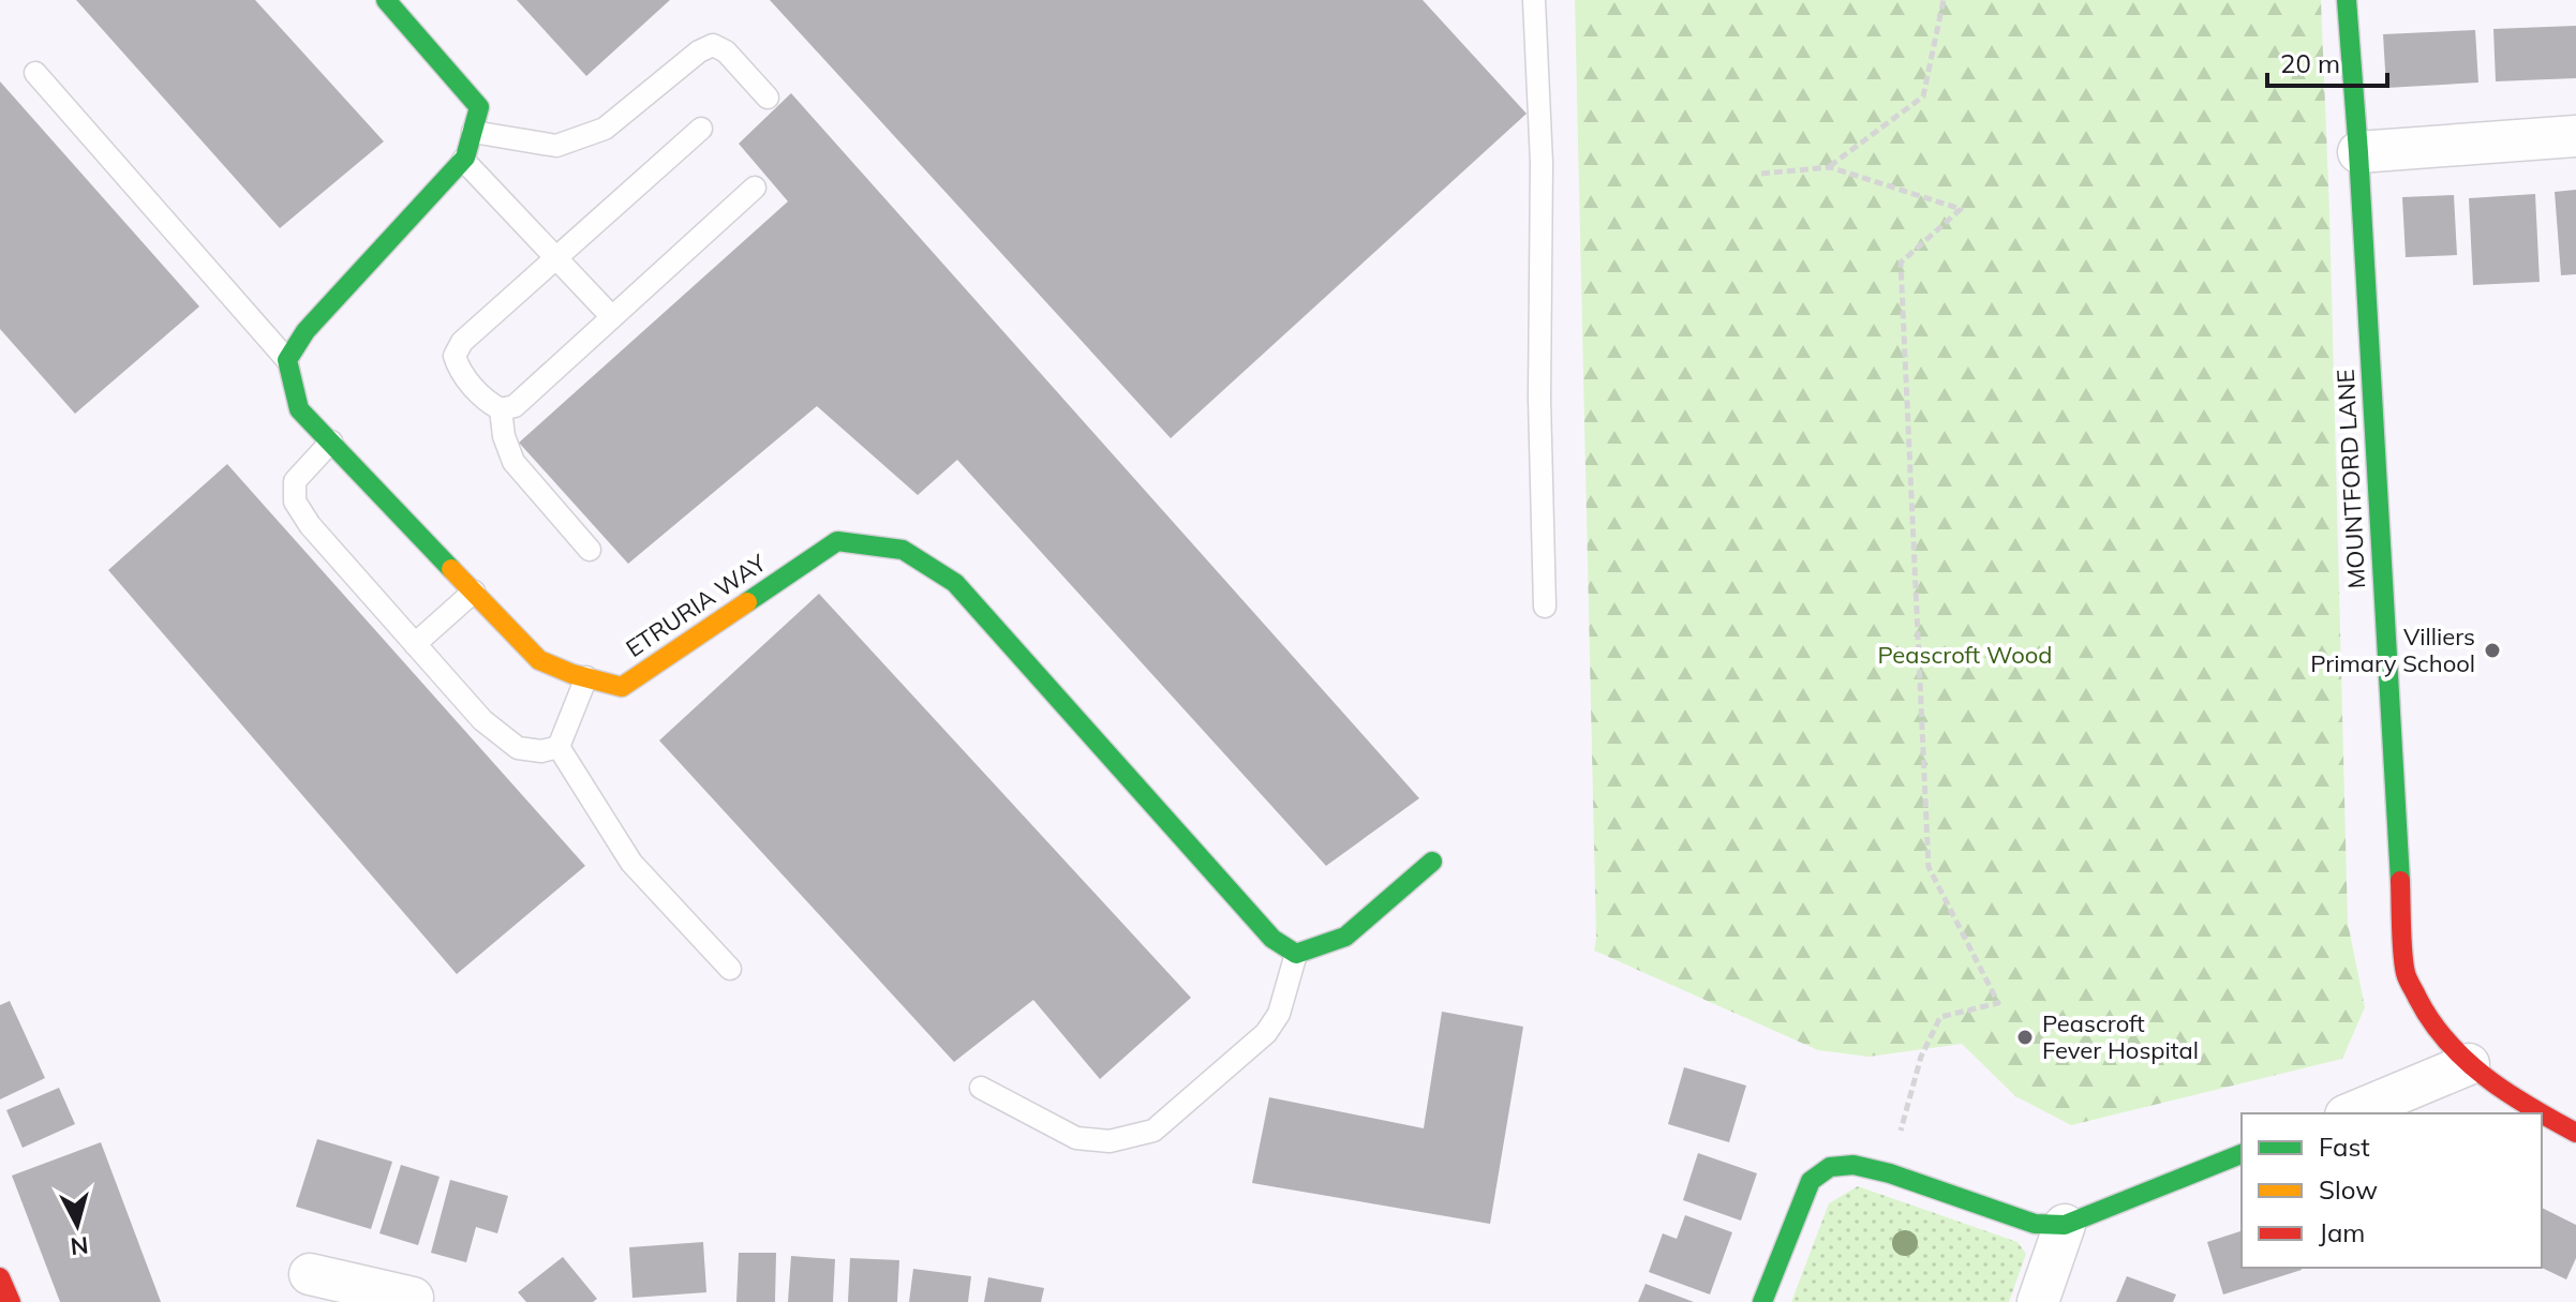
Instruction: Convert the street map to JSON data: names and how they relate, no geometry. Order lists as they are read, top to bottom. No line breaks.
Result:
{"streets":{"street":["MOUNTFORD LANE","ETRURIA WAY"]},"parks":["Peascroft Wood"],"places":["Villiers Primary School","Peascroft Fever Hospital"],"legend":["Fast","Slow","Jam"],"scale_bar":"20 m","north":"bottom"}
